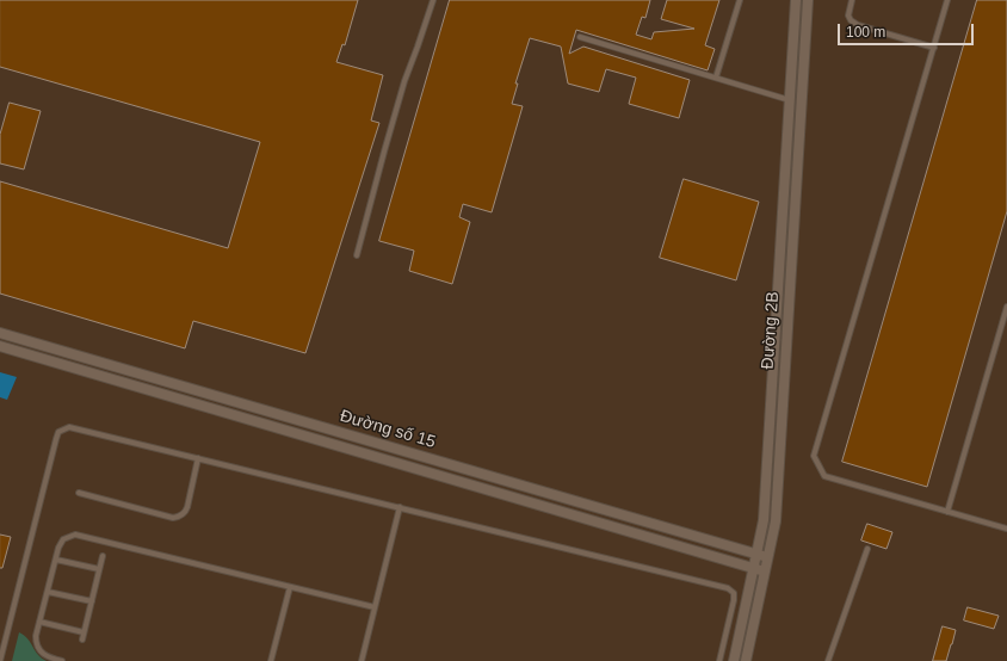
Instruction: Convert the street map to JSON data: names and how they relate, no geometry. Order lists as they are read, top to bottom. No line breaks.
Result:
{"streets":{"street":["Đường 2B","Đường số 15"]},"crossings":[["Đường 2B","Đường số 15"]],"scale_bar":"100 m"}
